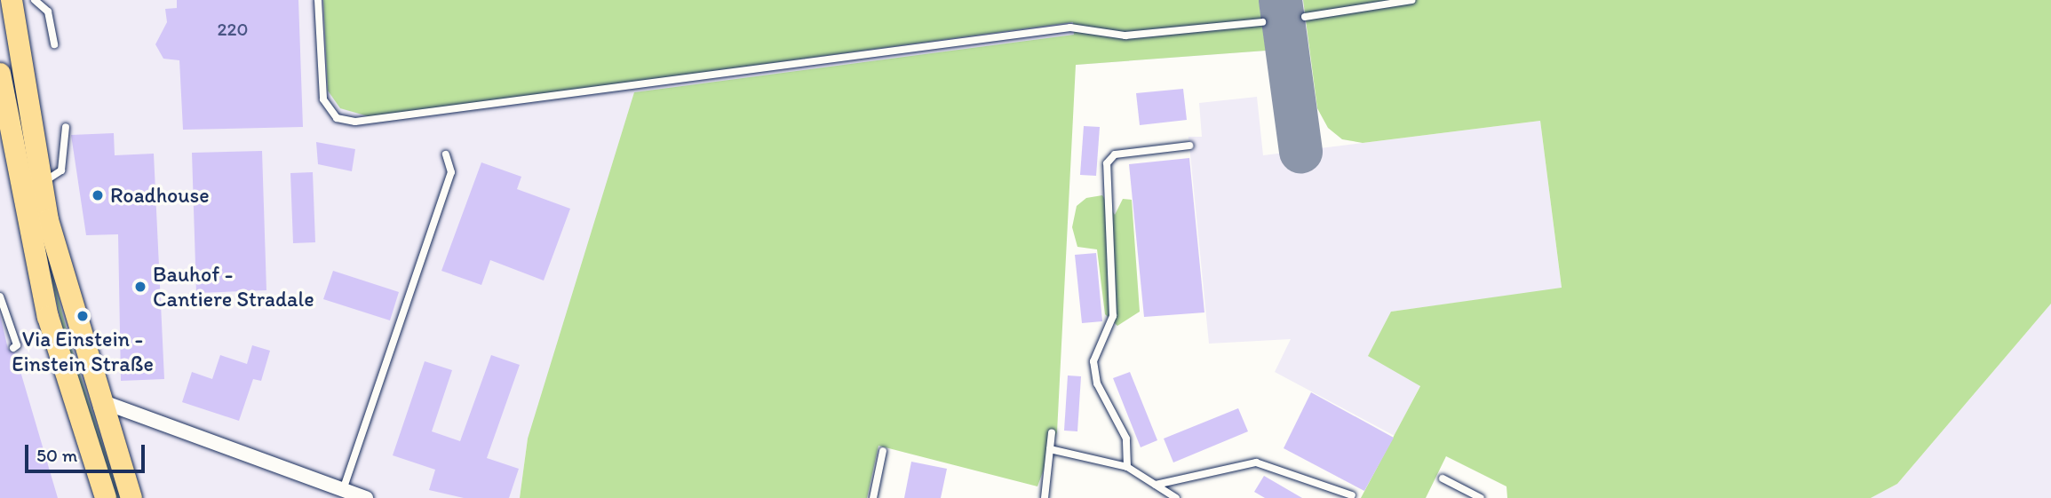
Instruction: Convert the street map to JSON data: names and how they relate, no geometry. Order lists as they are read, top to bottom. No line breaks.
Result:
{"places":["Roadhouse","Bauhof - Cantiere Stradale","Via Einstein - Einstein Straße"],"house_numbers":["220"],"scale_bar":"50 m"}
